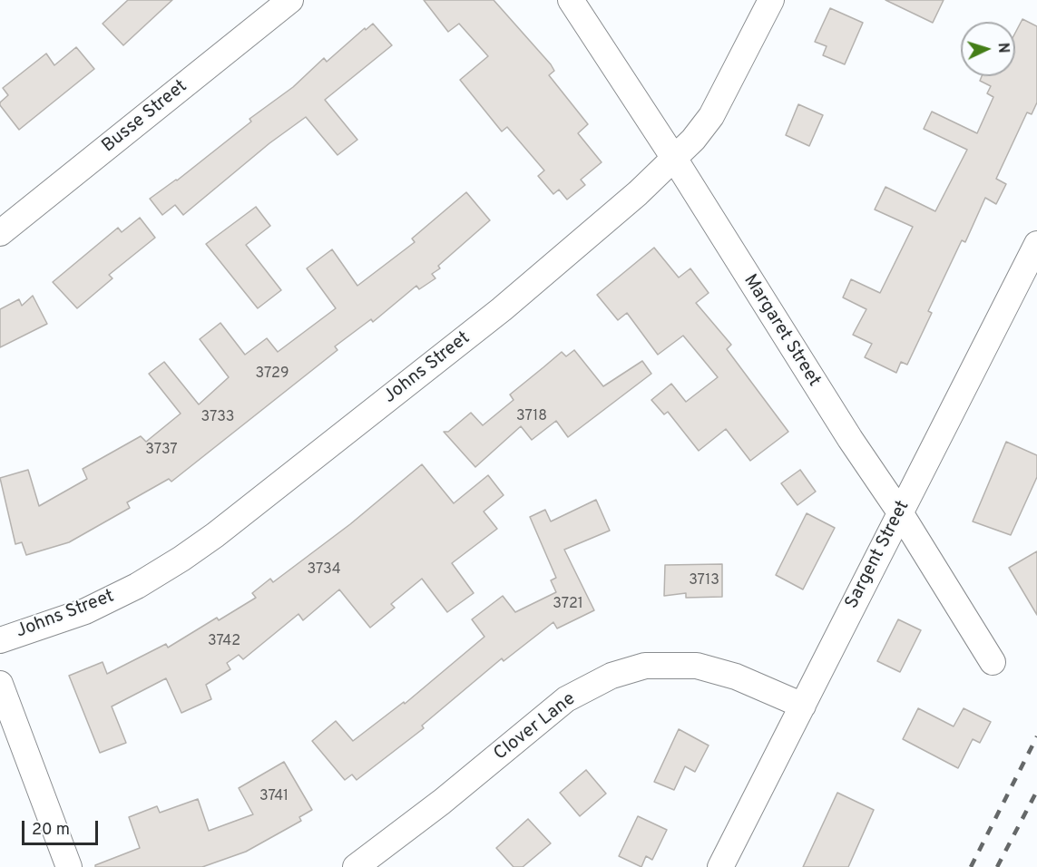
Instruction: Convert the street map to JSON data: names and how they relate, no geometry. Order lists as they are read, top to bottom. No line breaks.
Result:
{"streets":{"street":["Busse Street","Margaret Street","Johns Street","Sargent Street","Clover Lane"]},"crossings":[["Margaret Street","Johns Street"],["Margaret Street","Sargent Street"],["Sargent Street","Clover Lane"]],"house_numbers":["3729","3718","3733","3737","3734","3713","3721","3742","3741"],"scale_bar":"20 m","north":"right"}
